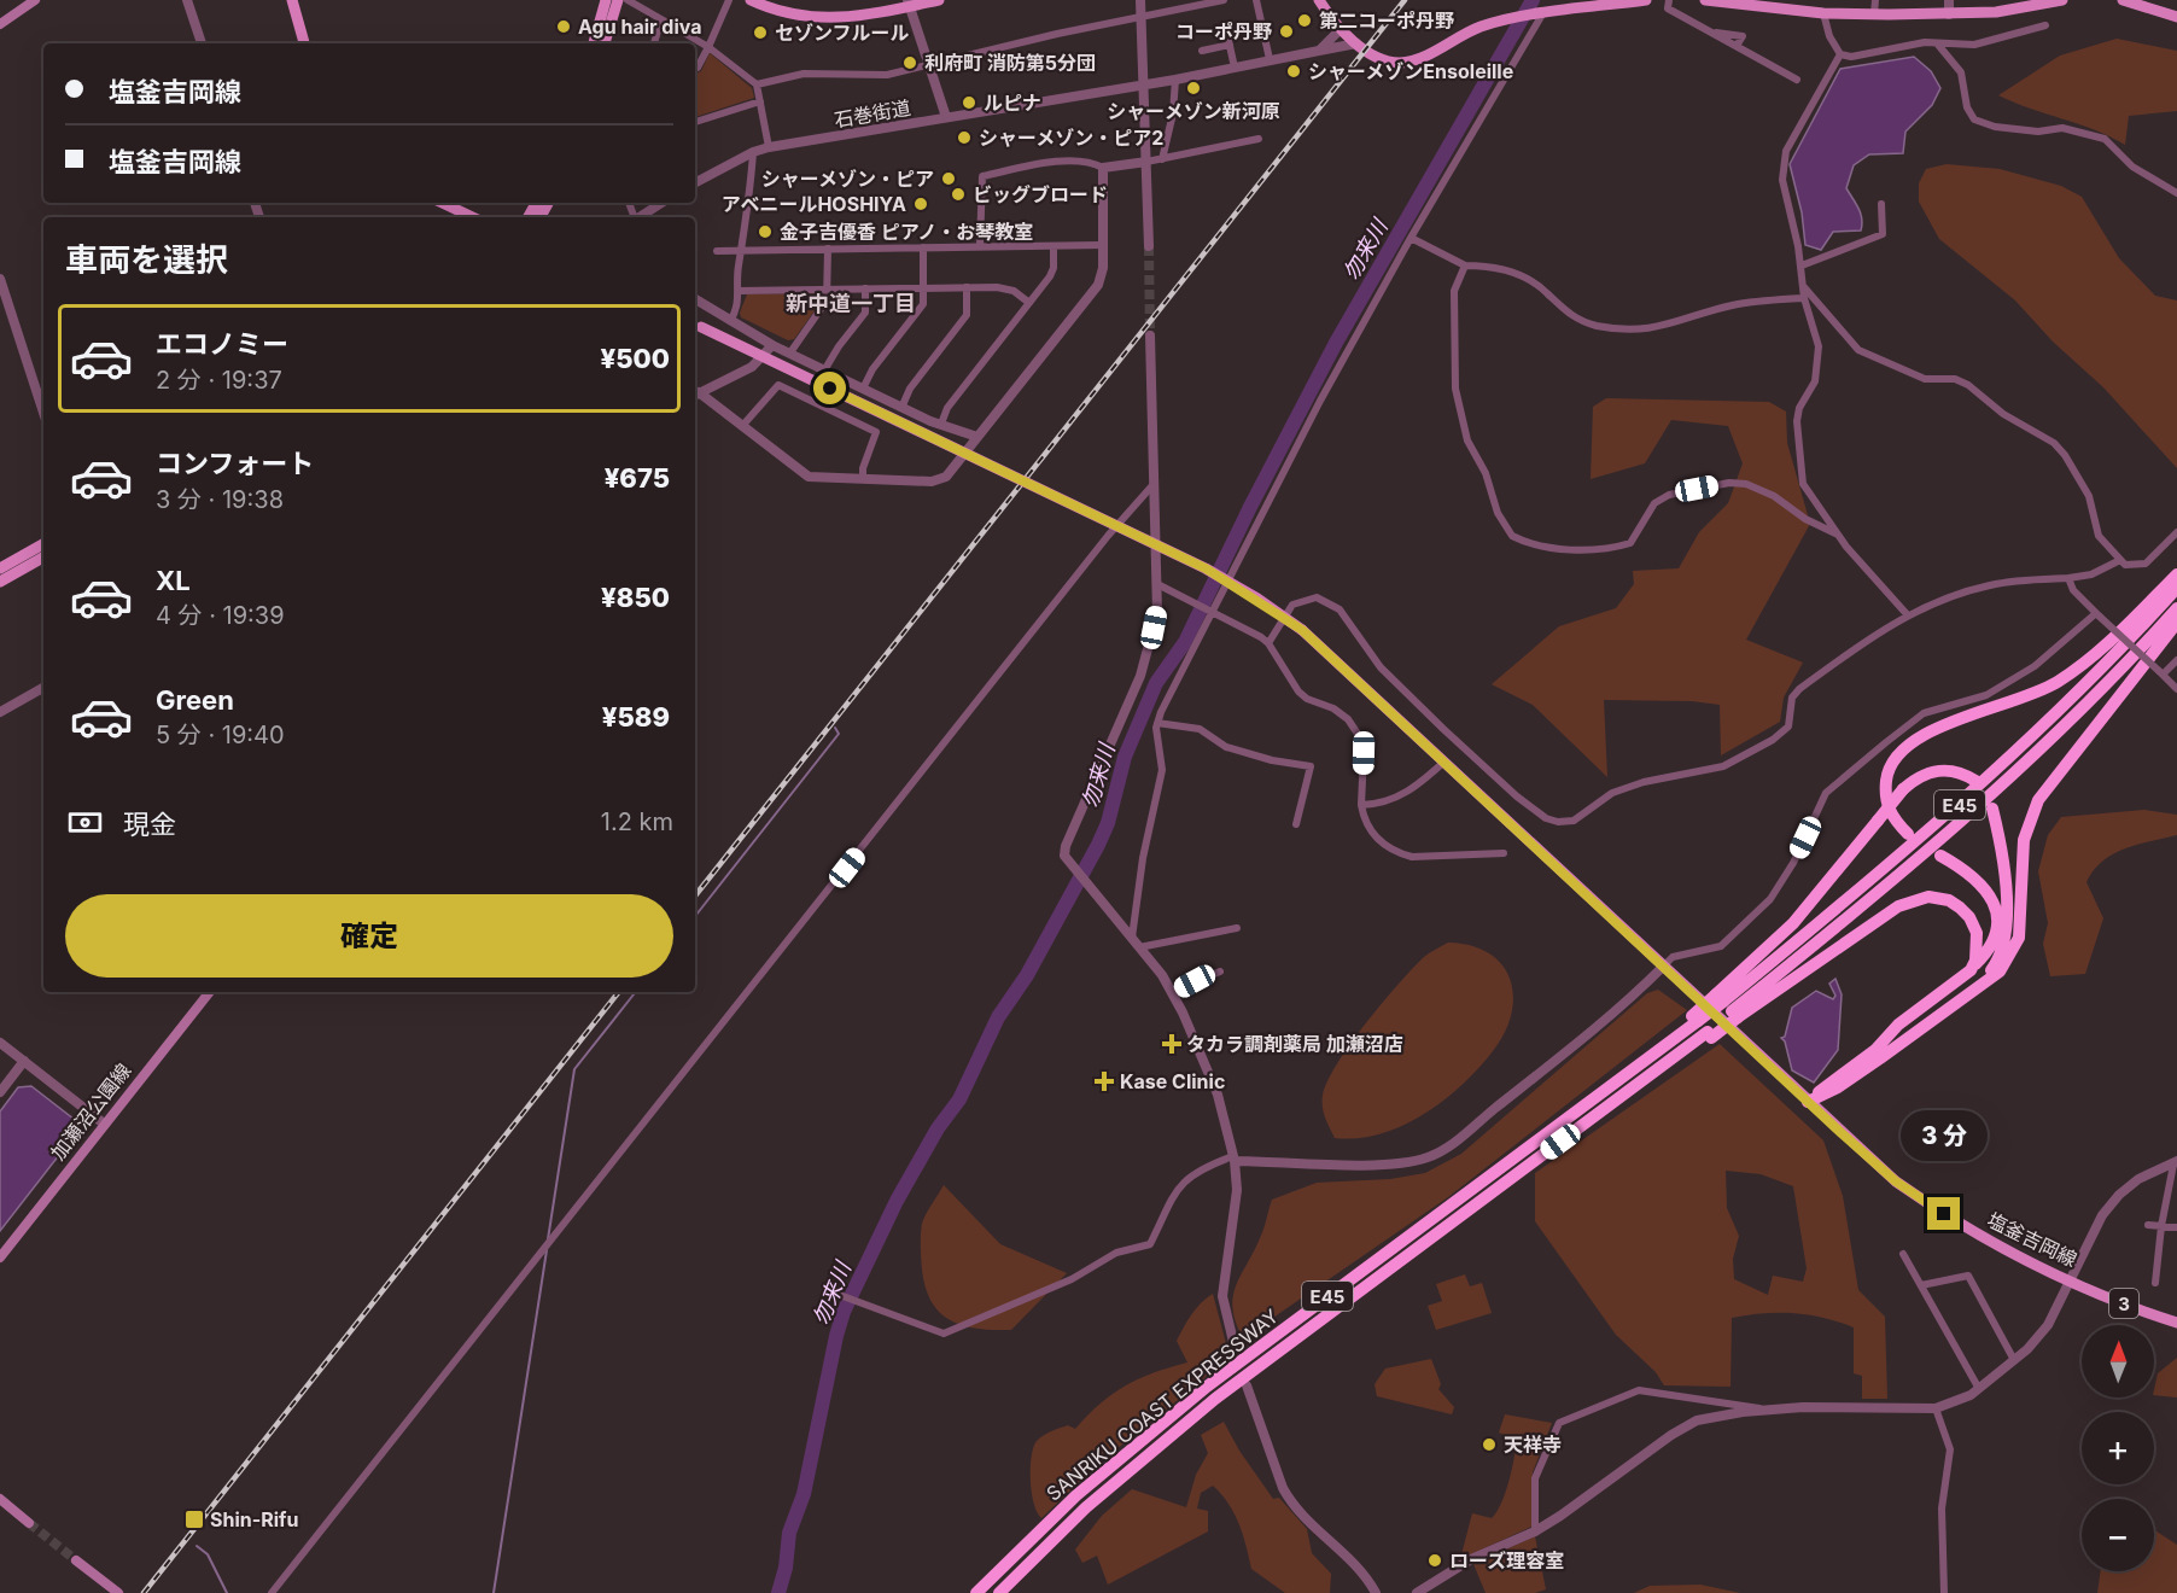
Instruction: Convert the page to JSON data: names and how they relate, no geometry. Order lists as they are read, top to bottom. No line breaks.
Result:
{"streets":{"highway":["E45","SANRIKU COAST EXPRESSWAY"],"main road":["加瀬沼公園線","塩釜吉岡線","3"],"street":["石巻街道"]},"districts":["新中道一丁目"],"water":["勿来川"],"places":{"other":["第二コーポ丹野","Agu hair diva","コーポ丹野","セゾンフルール","利府町 消防第5分団","シャーメゾンEnsoleille","シャーメゾン新河原","ルピナ","シャーメゾン・ピア2","シャーメゾン・ピア","ビッグブロード","アベニールHOSHIYA","金子吉優香 ピアノ・お琴教室","天祥寺","ローズ理容室"],"health":["タカラ調剤薬局 加瀬沼店","Kase Clinic"],"transit":["Shin-Rifu"]},"north":"top","page":{"banner":["塩釜吉岡線","塩釜吉岡線"],"heading":"車両を選択","list":[{"name":"エコノミー","note":"2 分 · 19:37","value":"¥500"},{"name":"コンフォート","note":"3 分 · 19:38","value":"¥675"},{"name":"XL","note":"4 分 · 19:39","value":"¥850"},{"name":"Green","note":"5 分 · 19:40","value":"¥589"}],"pay":["現金","1.2 km"],"buttons":"確定","bubble":"3 分","map_buttons":["+","−"]}}
